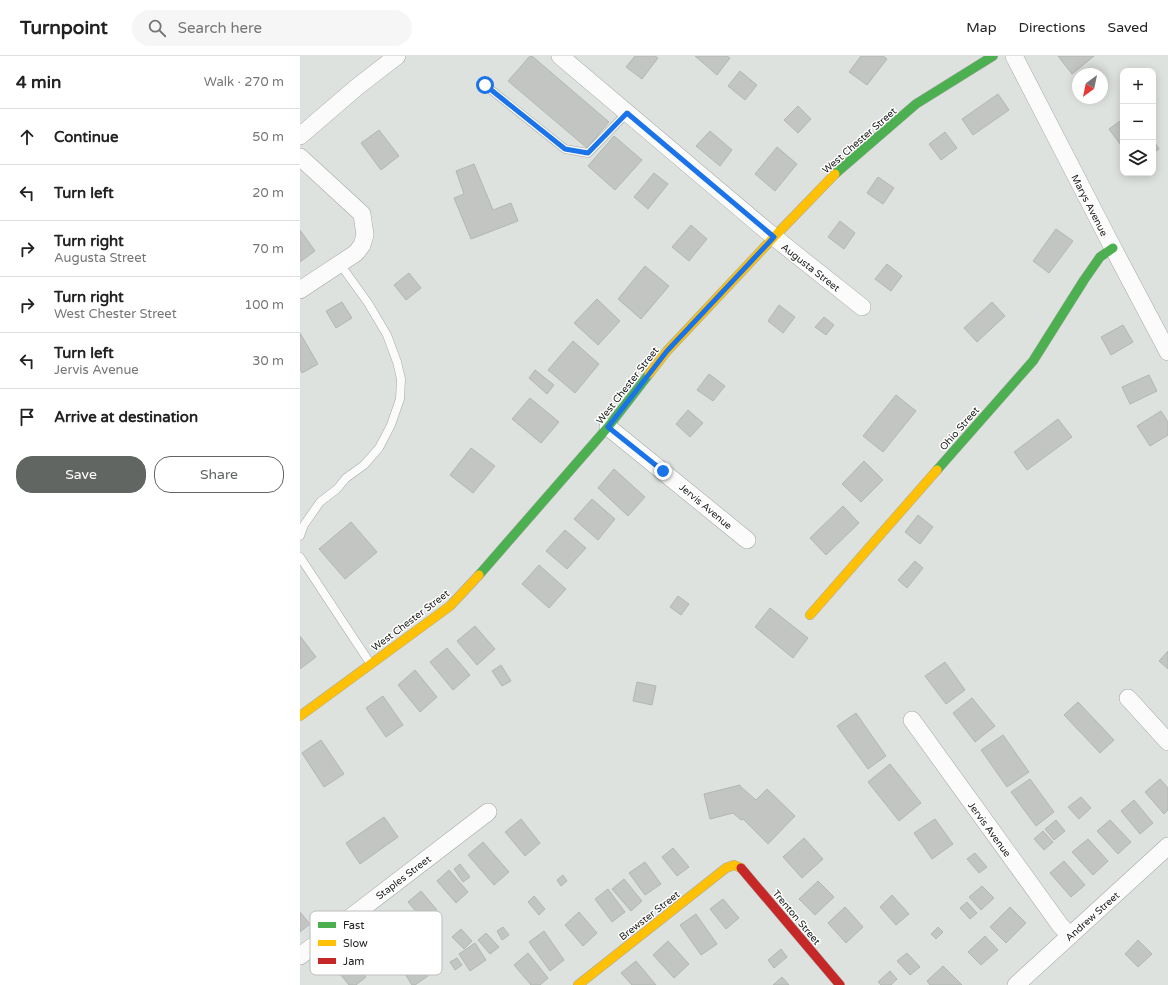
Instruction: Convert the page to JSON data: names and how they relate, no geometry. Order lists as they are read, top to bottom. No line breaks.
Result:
{"streets":{"street":["West Chester Street","Marys Avenue","Augusta Street","Ohio Street","Jervis Avenue","Staples Street","Brewster Street","Andrew Street","Trenton Street"]},"crossings":[["West Chester Street","Augusta Street"],["West Chester Street","Jervis Avenue"],["Marys Avenue","Ohio Street"],["Jervis Avenue","Andrew Street"],["Brewster Street","Trenton Street"]],"legend":["Fast","Slow","Jam"],"north":"bottom left","page":{"header":"Turnpoint","search":"Search here","nav":["Map","Directions","Saved"],"heading":["4 min","Walk · 270 m"],"map_buttons":["+","−"],"list":[["Continue","50 m"],["Turn left","20 m"],["Turn right","Augusta Street","70 m"],["Turn right","West Chester Street","100 m"],["Turn left","Jervis Avenue","30 m"],"Arrive at destination"],"buttons":["Save","Share"]}}
